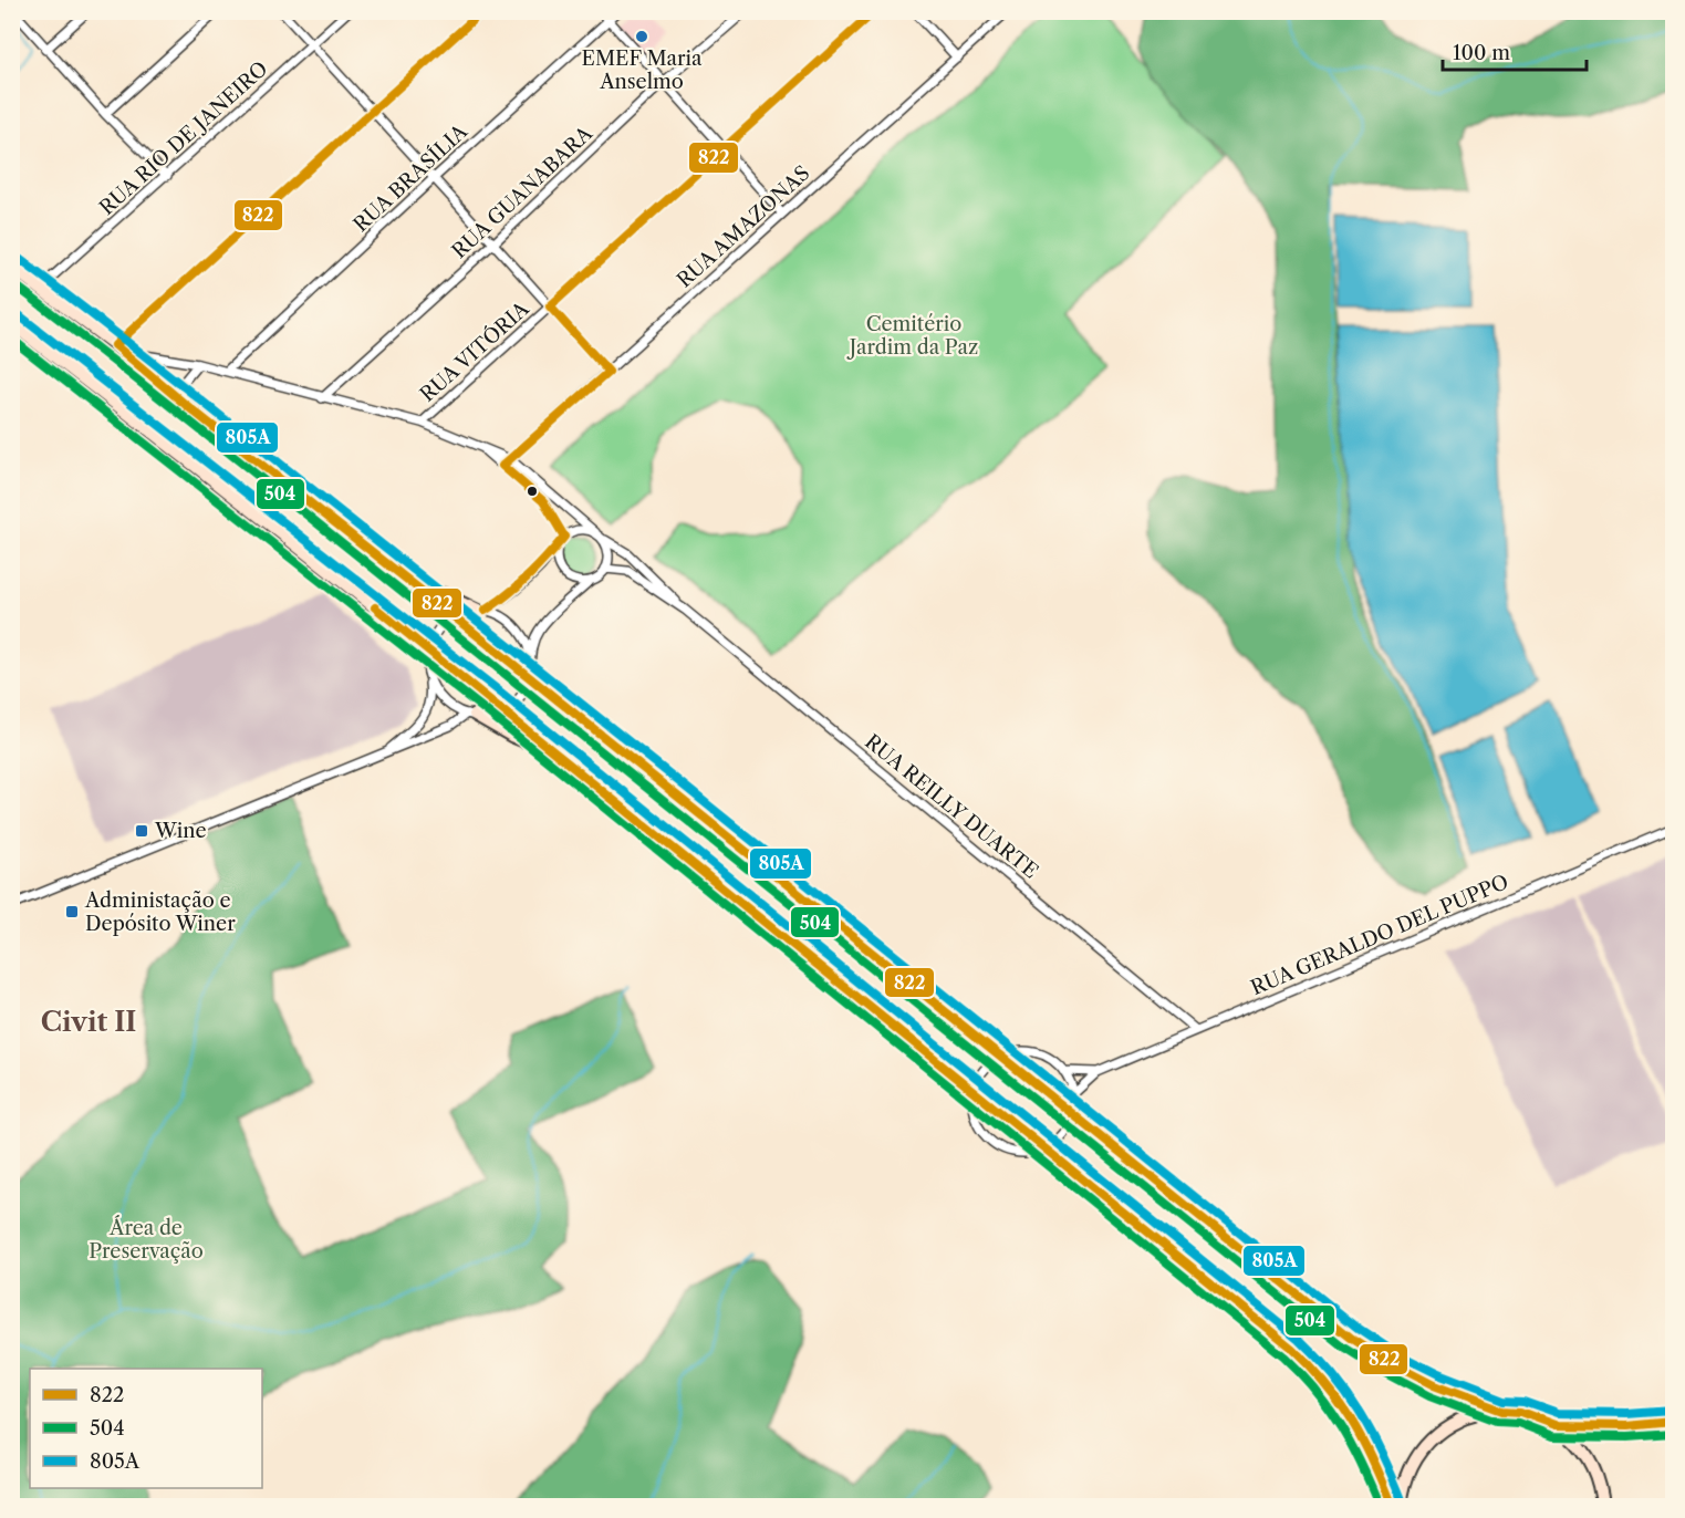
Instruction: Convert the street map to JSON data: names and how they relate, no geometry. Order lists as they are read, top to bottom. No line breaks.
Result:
{"streets":{"street":["RUA RIO DE JANEIRO","RUA BRASÍLIA","RUA GUANABARA","RUA AMAZONAS","RUA VITÓRIA","RUA REILLY DUARTE","RUA GERALDO DEL PUPPO"]},"crossings":[["RUA REILLY DUARTE","RUA GERALDO DEL PUPPO"]],"districts":["Civit II"],"parks":["Cemitério Jardim da Paz","Área de Preservação"],"places":{"other":["EMEF Maria Anselmo"],"transit":["Wine","Administação e Depósito Winer"]},"lines":["transit line 822","transit line 805A","transit line 504"],"legend":["822","504","805A"],"scale_bar":"100 m"}
